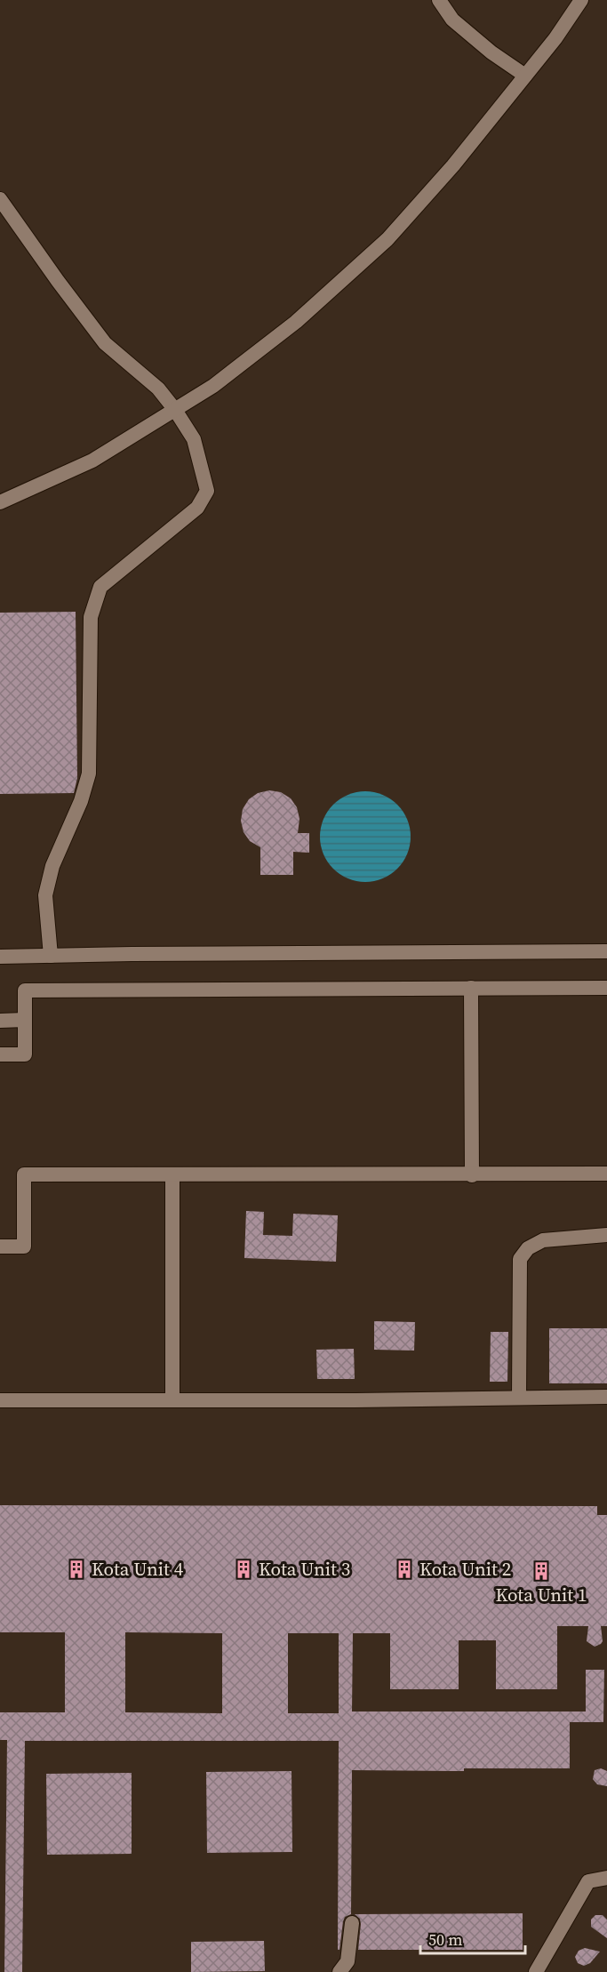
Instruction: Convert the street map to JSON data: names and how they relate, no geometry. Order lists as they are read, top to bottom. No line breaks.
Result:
{"places":{"building":["Kota Unit 4","Kota Unit 3","Kota Unit 2","Kota Unit 1"]},"scale_bar":"50 m"}
